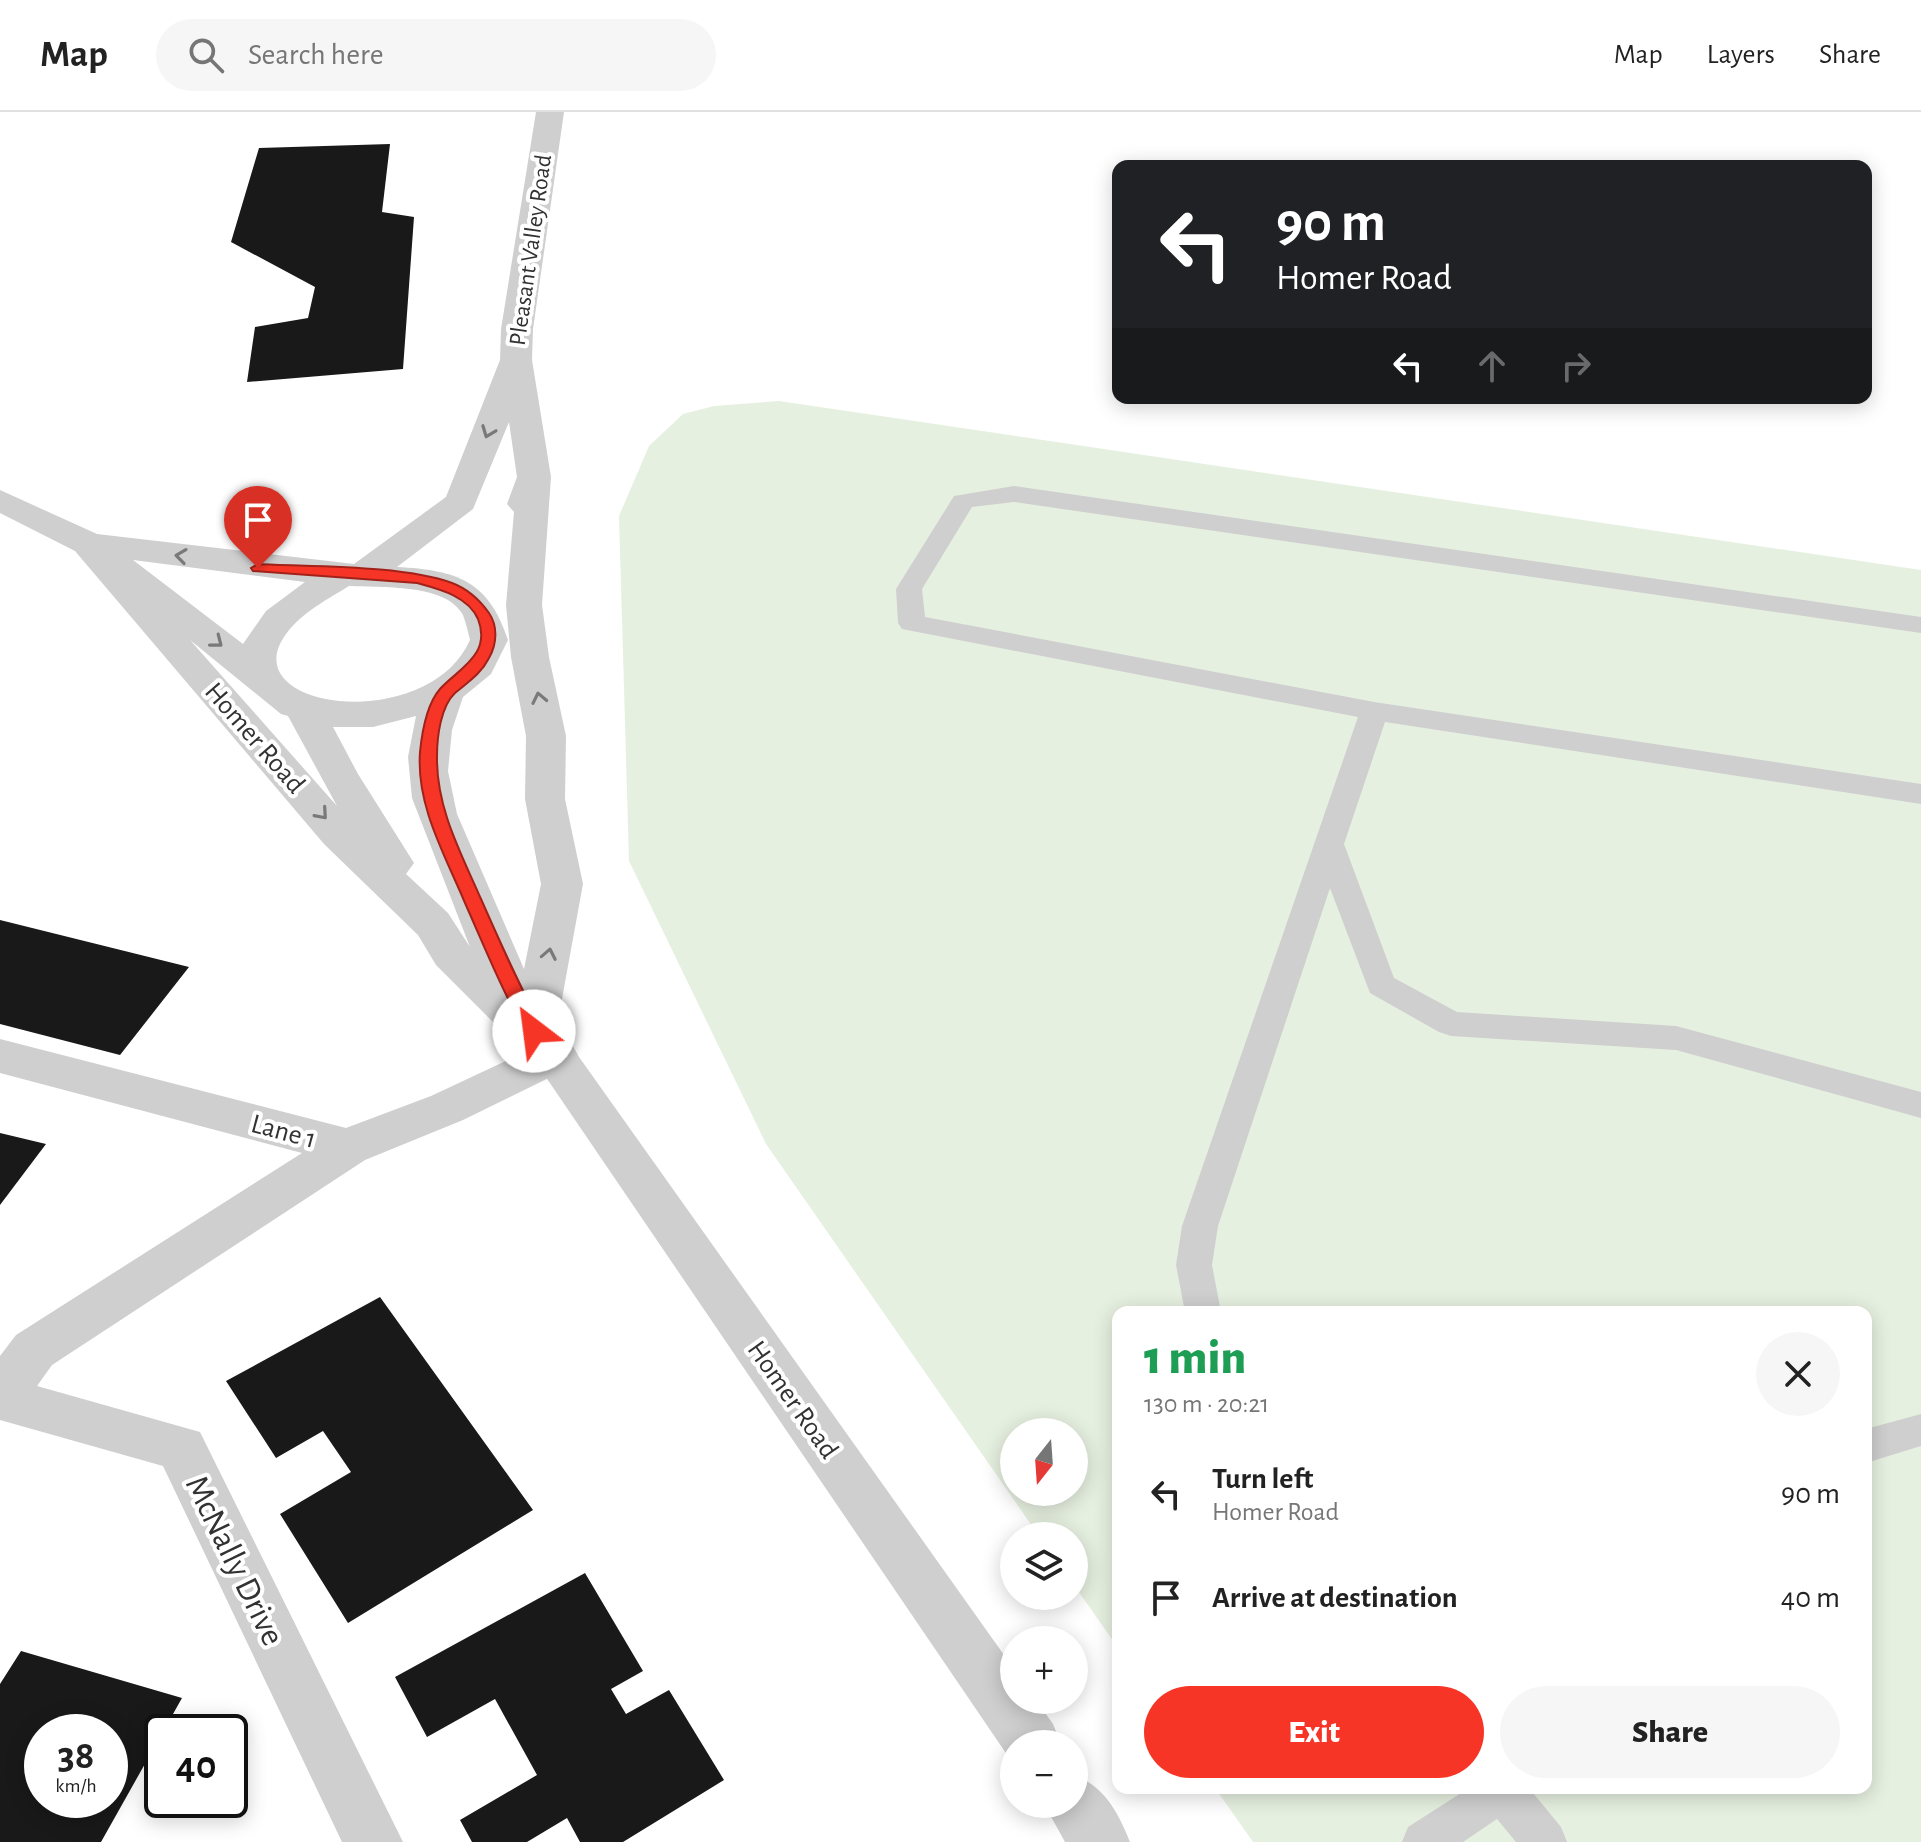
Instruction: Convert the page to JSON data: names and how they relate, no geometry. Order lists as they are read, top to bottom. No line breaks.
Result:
{"streets":{"street":["Pleasant Valley Road","Homer Road","Lane 1","McNally Drive"]},"crossings":[["Pleasant Valley Road","Homer Road"],["Homer Road","Lane 1"],["Lane 1","McNally Drive"]],"north":"bottom","page":{"header":"Map","search":"Search here","nav":["Map","Layers","Share"],"turn":["90 m","Homer Road"],"heading":["1 min","130 m · 20:21"],"map_buttons":["+","−"],"list":[{"name":"Turn left","note":"Homer Road","value":"90 m"},{"name":"Arrive at destination","value":"40 m"}],"buttons":["Exit","Share"],"speed":"38 km/h","limit":"40"}}
